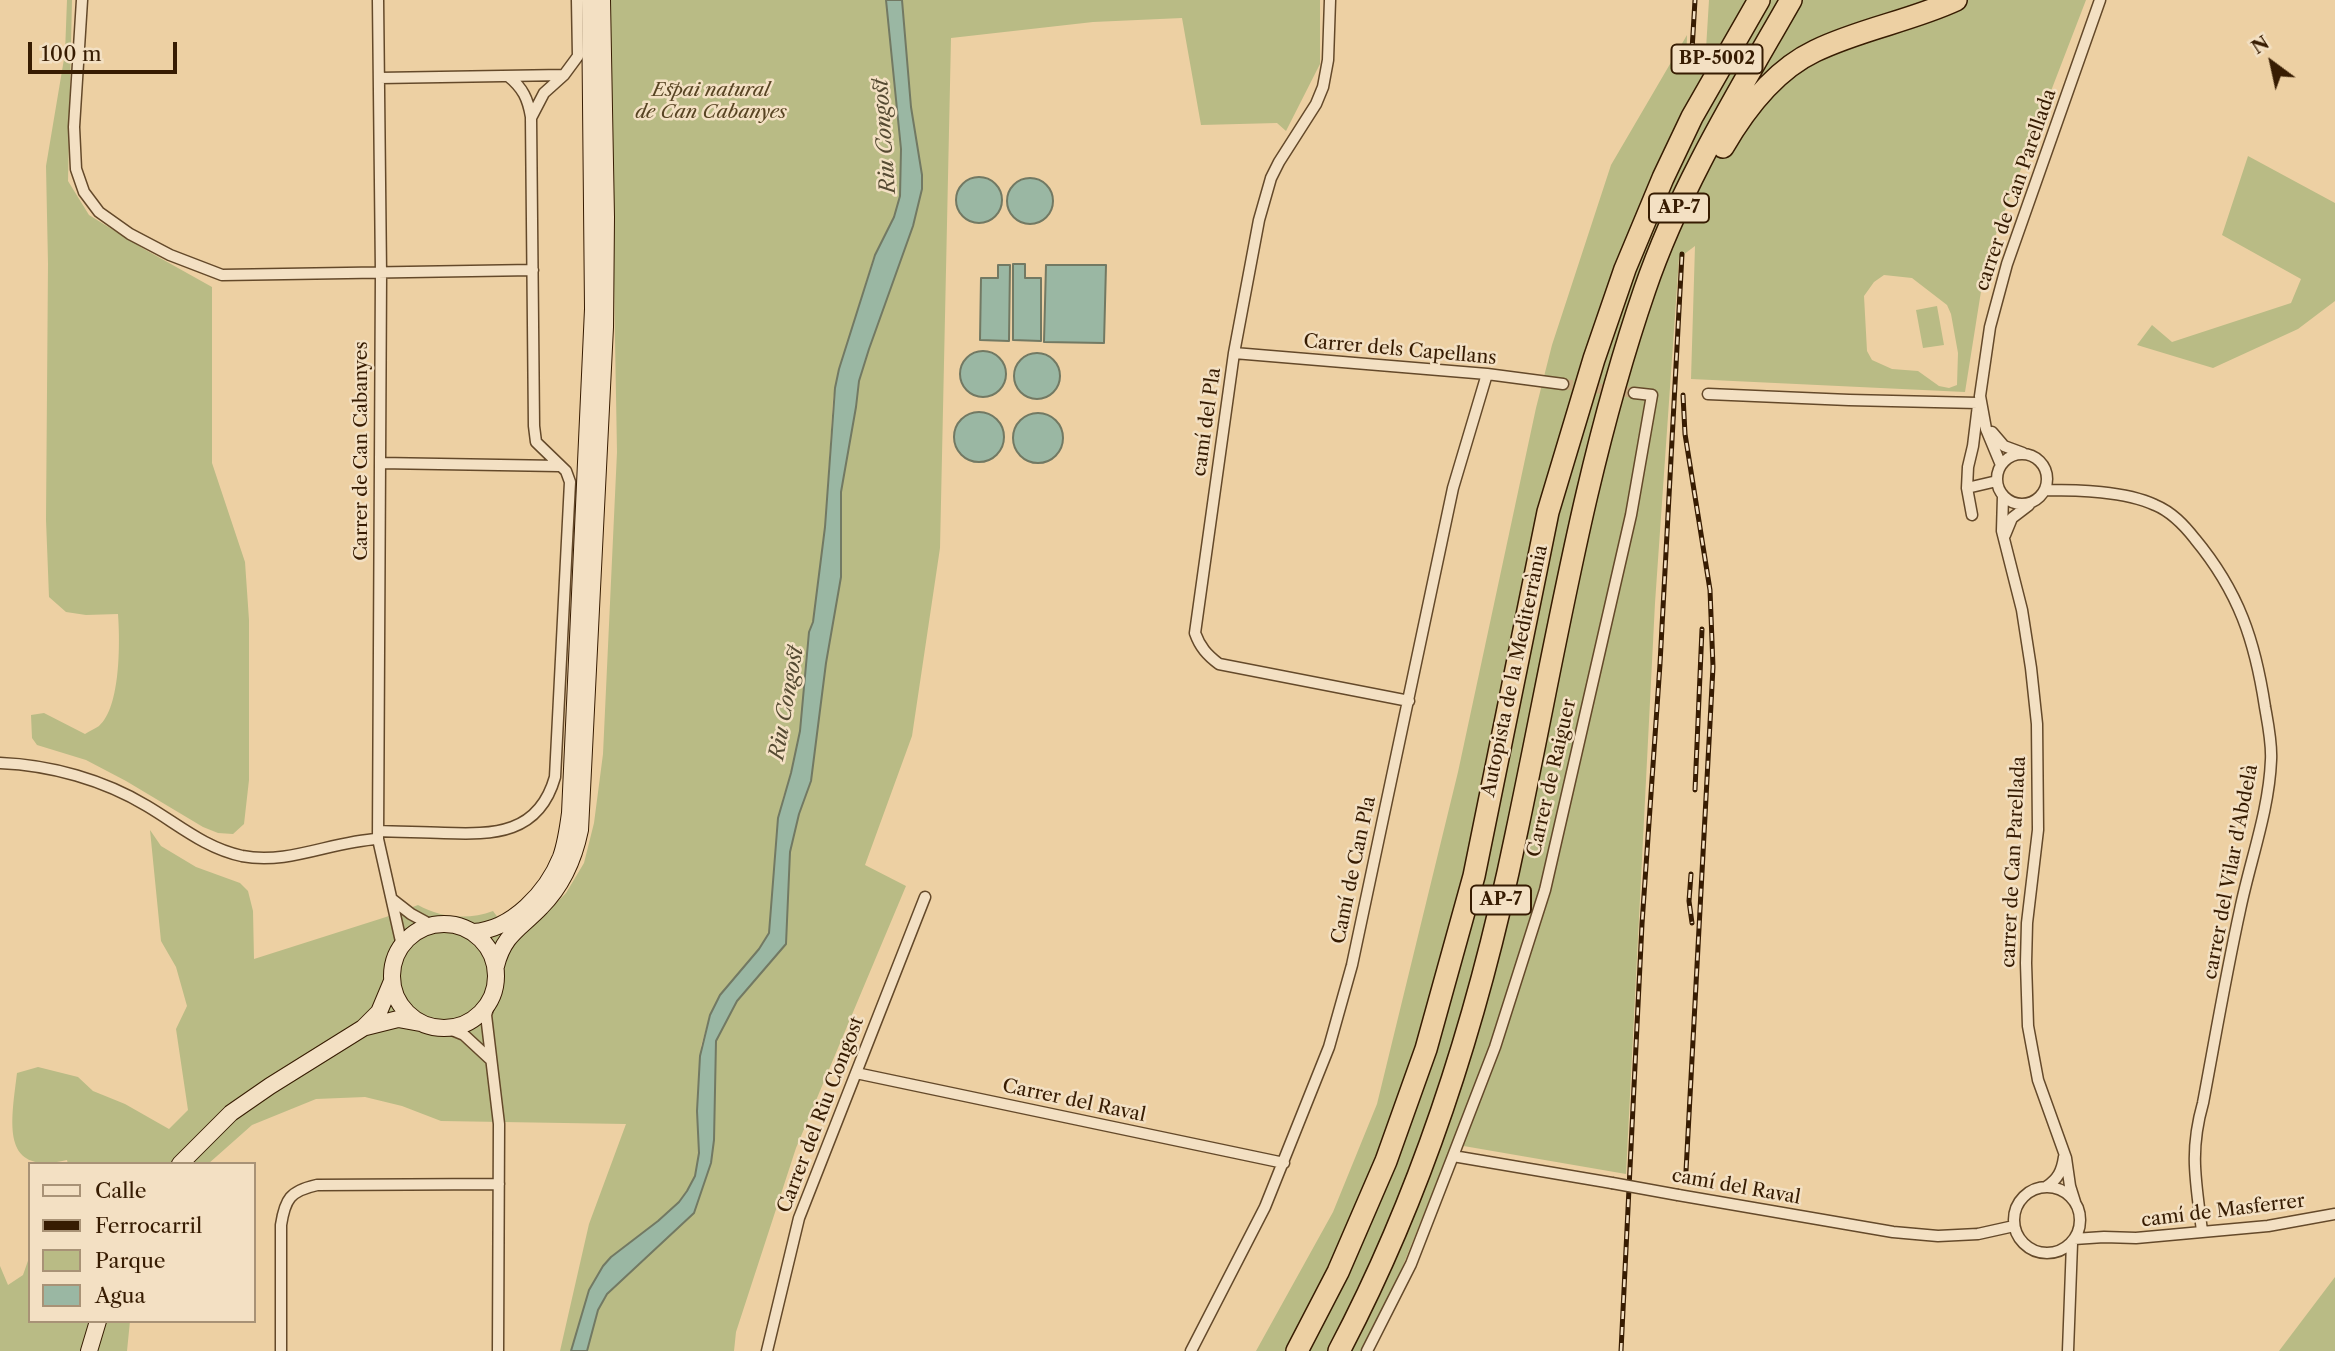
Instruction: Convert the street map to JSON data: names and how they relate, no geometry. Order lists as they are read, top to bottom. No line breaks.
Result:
{"streets":{"highway":["BP-5002","AP-7","Autopista de la Mediterrània"],"street":["carrer de Can Parellada","Carrer dels Capellans","camí del Pla","Carrer de Can Cabanyes","Carrer de Raiguer","Camí de Can Pla","carrer del Vilar d'Abdelà","Carrer del Raval","Carrer del Riu Congost","camí del Raval","camí de Masferrer"]},"crossings":[["BP-5002","Autopista de la Mediterrània"],["carrer de Can Parellada","carrer del Vilar d'Abdelà"],["carrer de Can Parellada","camí del Raval"],["carrer de Can Parellada","camí de Masferrer"],["Carrer dels Capellans","camí del Pla"],["Carrer dels Capellans","Camí de Can Pla"],["camí del Pla","Camí de Can Pla"],["Carrer de Raiguer","camí del Raval"],["Camí de Can Pla","Carrer del Raval"],["carrer del Vilar d'Abdelà","camí de Masferrer"],["Carrer del Raval","Carrer del Riu Congost"],["camí del Raval","camí de Masferrer"]],"water":["Riu Congost"],"parks":["Espai natural de Can Cabanyes"],"legend":["Calle","Ferrocarril","Parque","Agua"],"scale_bar":"100 m","north":"top left"}
